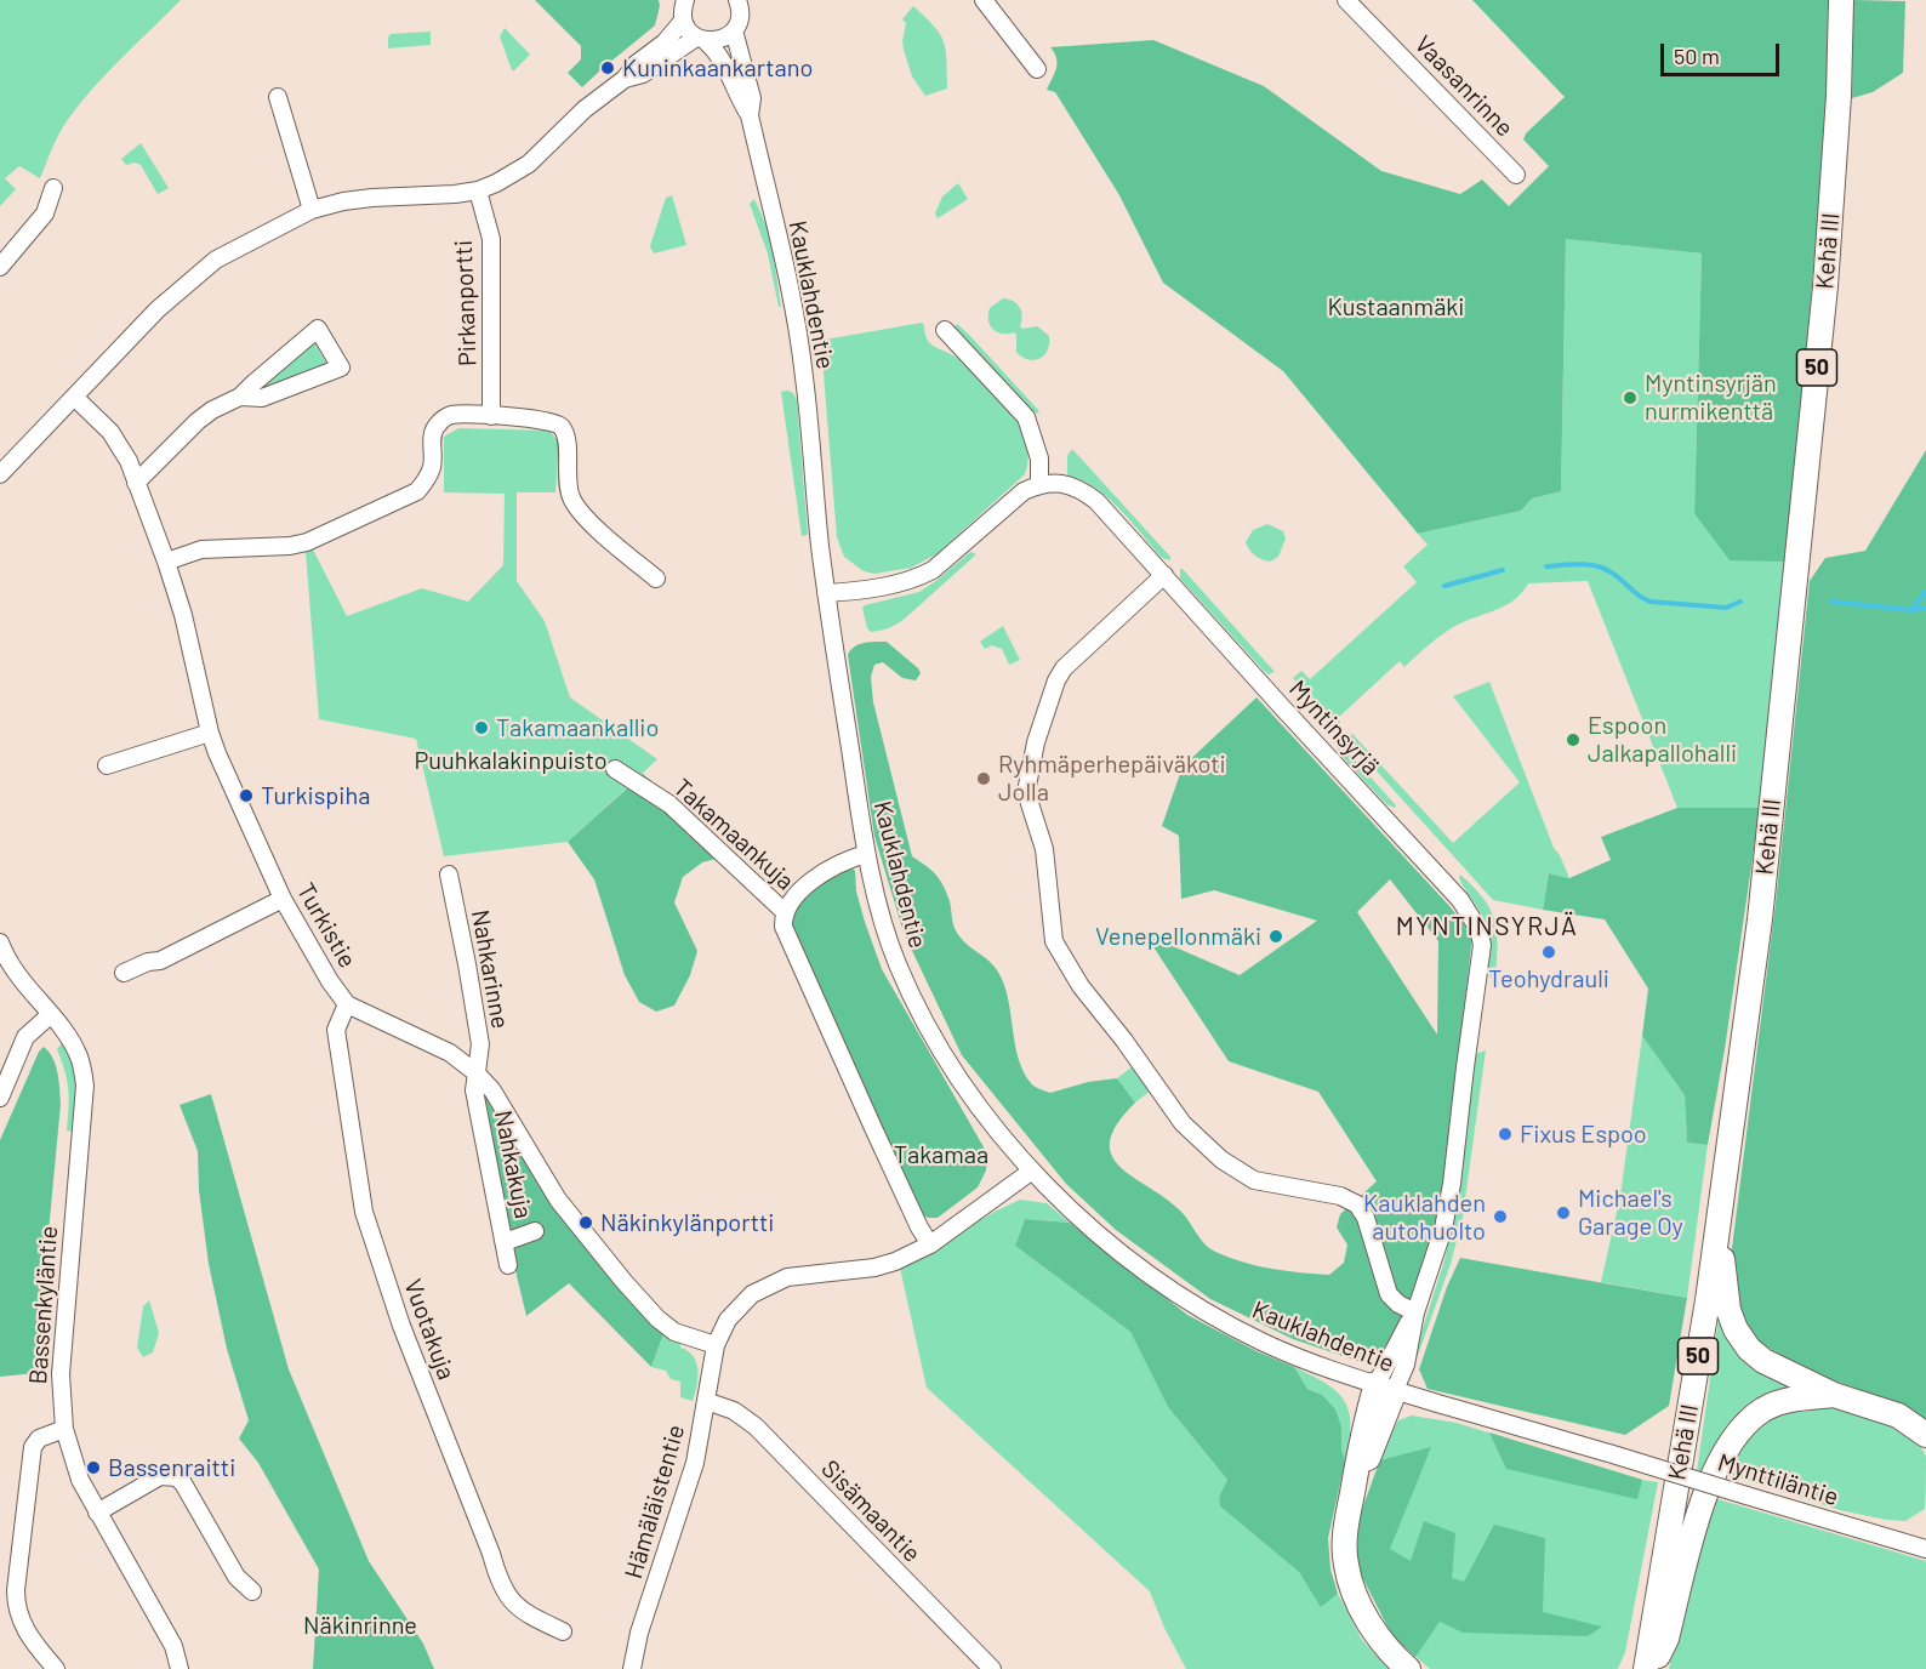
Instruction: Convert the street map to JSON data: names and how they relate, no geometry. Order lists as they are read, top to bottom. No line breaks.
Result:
{"streets":{"highway":["Kehä III","50"],"street":["Vaasanrinne","Kauklahdentie","Pirkanportti","Myntinsyrjä","Takamaankuja","Turkistie","Nahkarinne","Nahkakuja","Bassenkyläntie","Vuotakuja","Mynttiläntie","Hämäläistentie","Sisämaantie"]},"crossings":[["Kauklahdentie","Myntinsyrjä"],["Kauklahdentie","Mynttiläntie"],["Turkistie","Nahkarinne"],["Turkistie","Nahkakuja"],["Turkistie","Vuotakuja"],["Turkistie","Hämäläistentie"],["Nahkarinne","Nahkakuja"],["Hämäläistentie","Sisämaantie"]],"districts":["MYNTINSYRJÄ"],"parks":["Kustaanmäki","Puuhkalakinpuisto","Takamaa","Näkinrinne"],"places":["Kuninkaankartano","Myntinsyrjän nurmikenttä","Takamaankallio","Espoon Jalkapallohalli","Ryhmäperhepäiväkoti Jolla","Turkispiha","Venepellonmäki","Teohydrauli","Fixus Espoo","Michael's Garage Oy","Kauklahden autohuolto","Näkinkylänportti","Bassenraitti"],"scale_bar":"50 m"}
